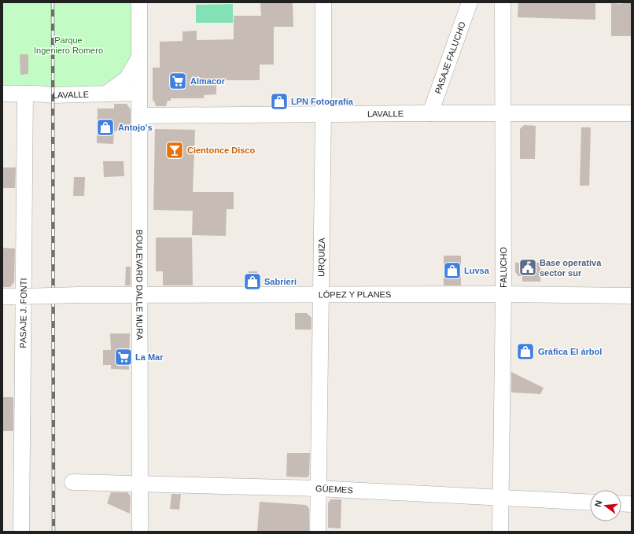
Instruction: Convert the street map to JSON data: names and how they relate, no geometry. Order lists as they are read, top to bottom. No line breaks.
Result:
{"streets":{"street":["PASAJE FALUCHO","LAVALLE","URQUIZA","FALUCHO","BOULEVARD DALLE MURA","LÓPEZ Y PLANES","PASAJE J. FONTI","GÜEMES"]},"crossings":[["PASAJE FALUCHO","LAVALLE"],["LAVALLE","URQUIZA"],["LAVALLE","FALUCHO"],["LAVALLE","BOULEVARD DALLE MURA"],["LAVALLE","PASAJE J. FONTI"],["URQUIZA","LÓPEZ Y PLANES"],["URQUIZA","GÜEMES"],["FALUCHO","LÓPEZ Y PLANES"],["FALUCHO","GÜEMES"],["BOULEVARD DALLE MURA","LÓPEZ Y PLANES"],["BOULEVARD DALLE MURA","GÜEMES"],["LÓPEZ Y PLANES","PASAJE J. FONTI"]],"parks":["Parque Ingeniero Romero"],"places":{"supermarket":["Almacor","La Mar"],"shop":["LPN Fotografía","Antojo's","Luvsa","Sabrieri","Gráfica El árbol"],"bar":["Cientonce Disco"],"public building":["Base operativa sector sur"]},"north":"left"}
